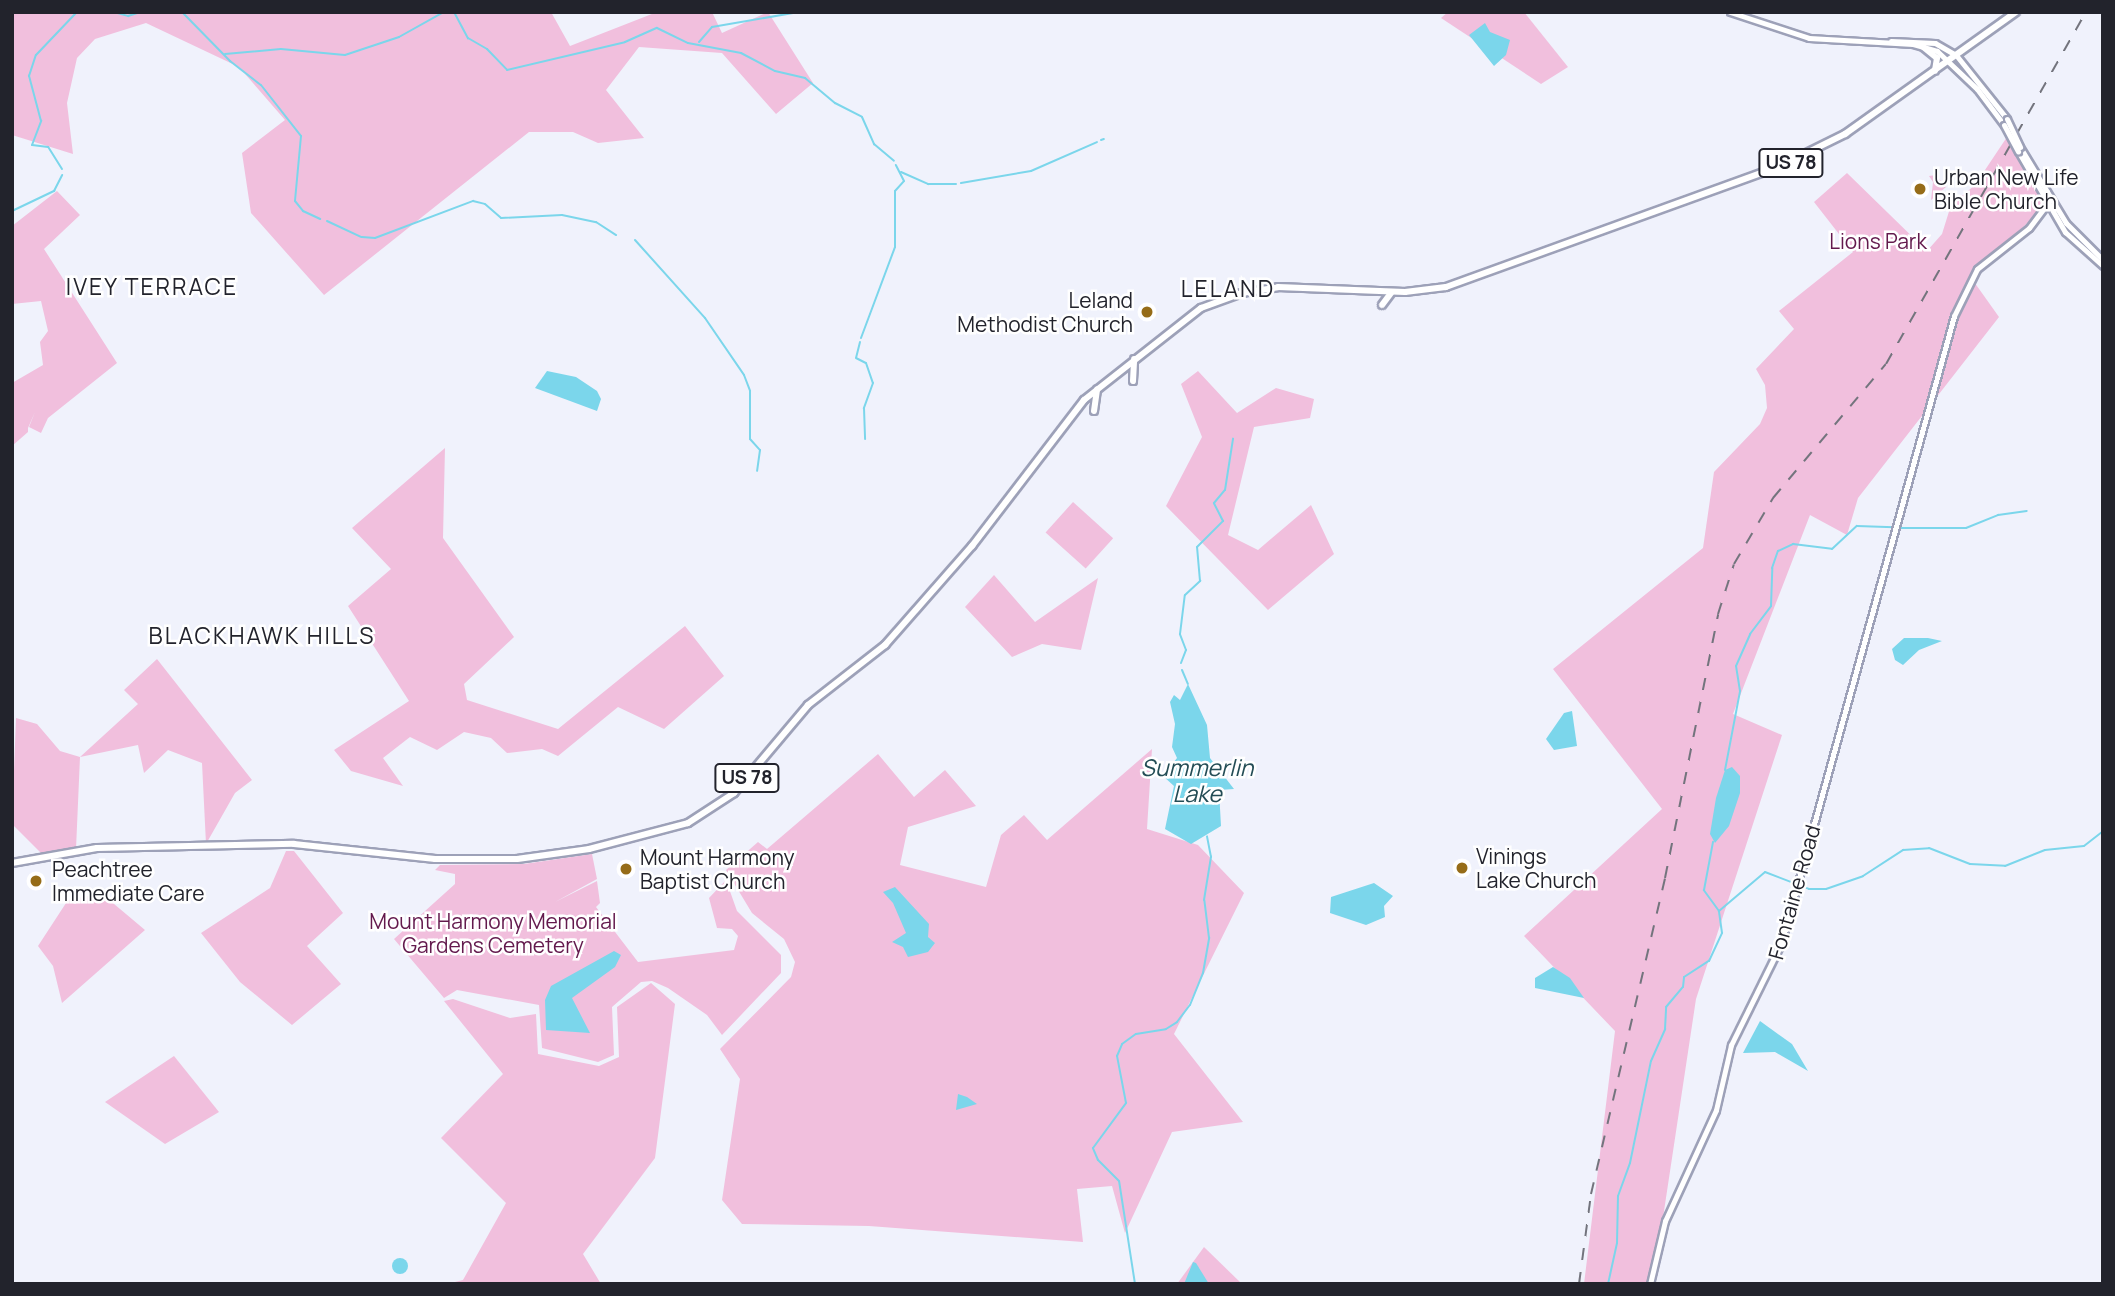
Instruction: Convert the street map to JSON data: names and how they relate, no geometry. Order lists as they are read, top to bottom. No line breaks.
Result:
{"streets":{"main road":["US 78","Fontaine Road"]},"districts":["IVEY TERRACE","LELAND","BLACKHAWK HILLS"],"water":["Summerlin Lake"],"parks":["Lions Park","Mount Harmony Memorial Gardens Cemetery"],"places":["Urban New Life Bible Church","Leland Methodist Church","Vinings Lake Church","Mount Harmony Baptist Church","Peachtree Immediate Care"]}
